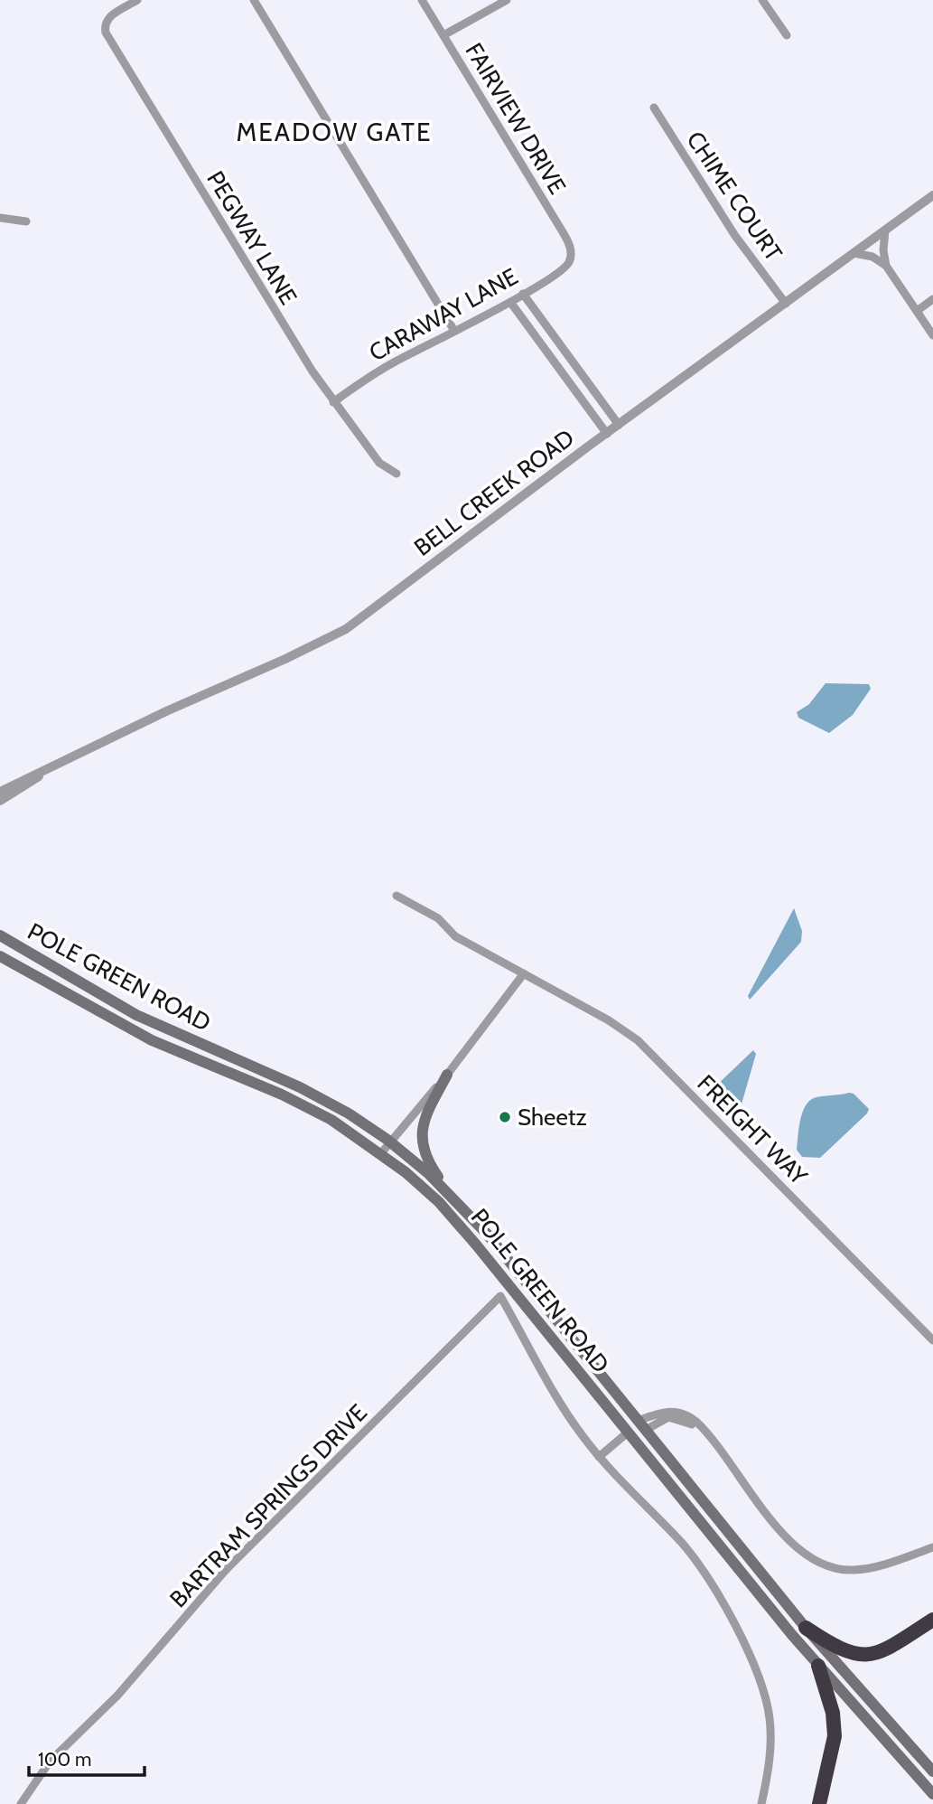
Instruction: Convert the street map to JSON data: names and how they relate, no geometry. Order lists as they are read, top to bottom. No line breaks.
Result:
{"streets":{"main road":["POLE GREEN ROAD"],"street":["FAIRVIEW DRIVE","CHIME COURT","PEGWAY LANE","CARAWAY LANE","BELL CREEK ROAD","FREIGHT WAY","BARTRAM SPRINGS DRIVE"]},"crossings":[["FAIRVIEW DRIVE","CARAWAY LANE"],["CHIME COURT","BELL CREEK ROAD"],["PEGWAY LANE","CARAWAY LANE"]],"districts":["MEADOW GATE"],"places":["Sheetz"],"scale_bar":"100 m"}
